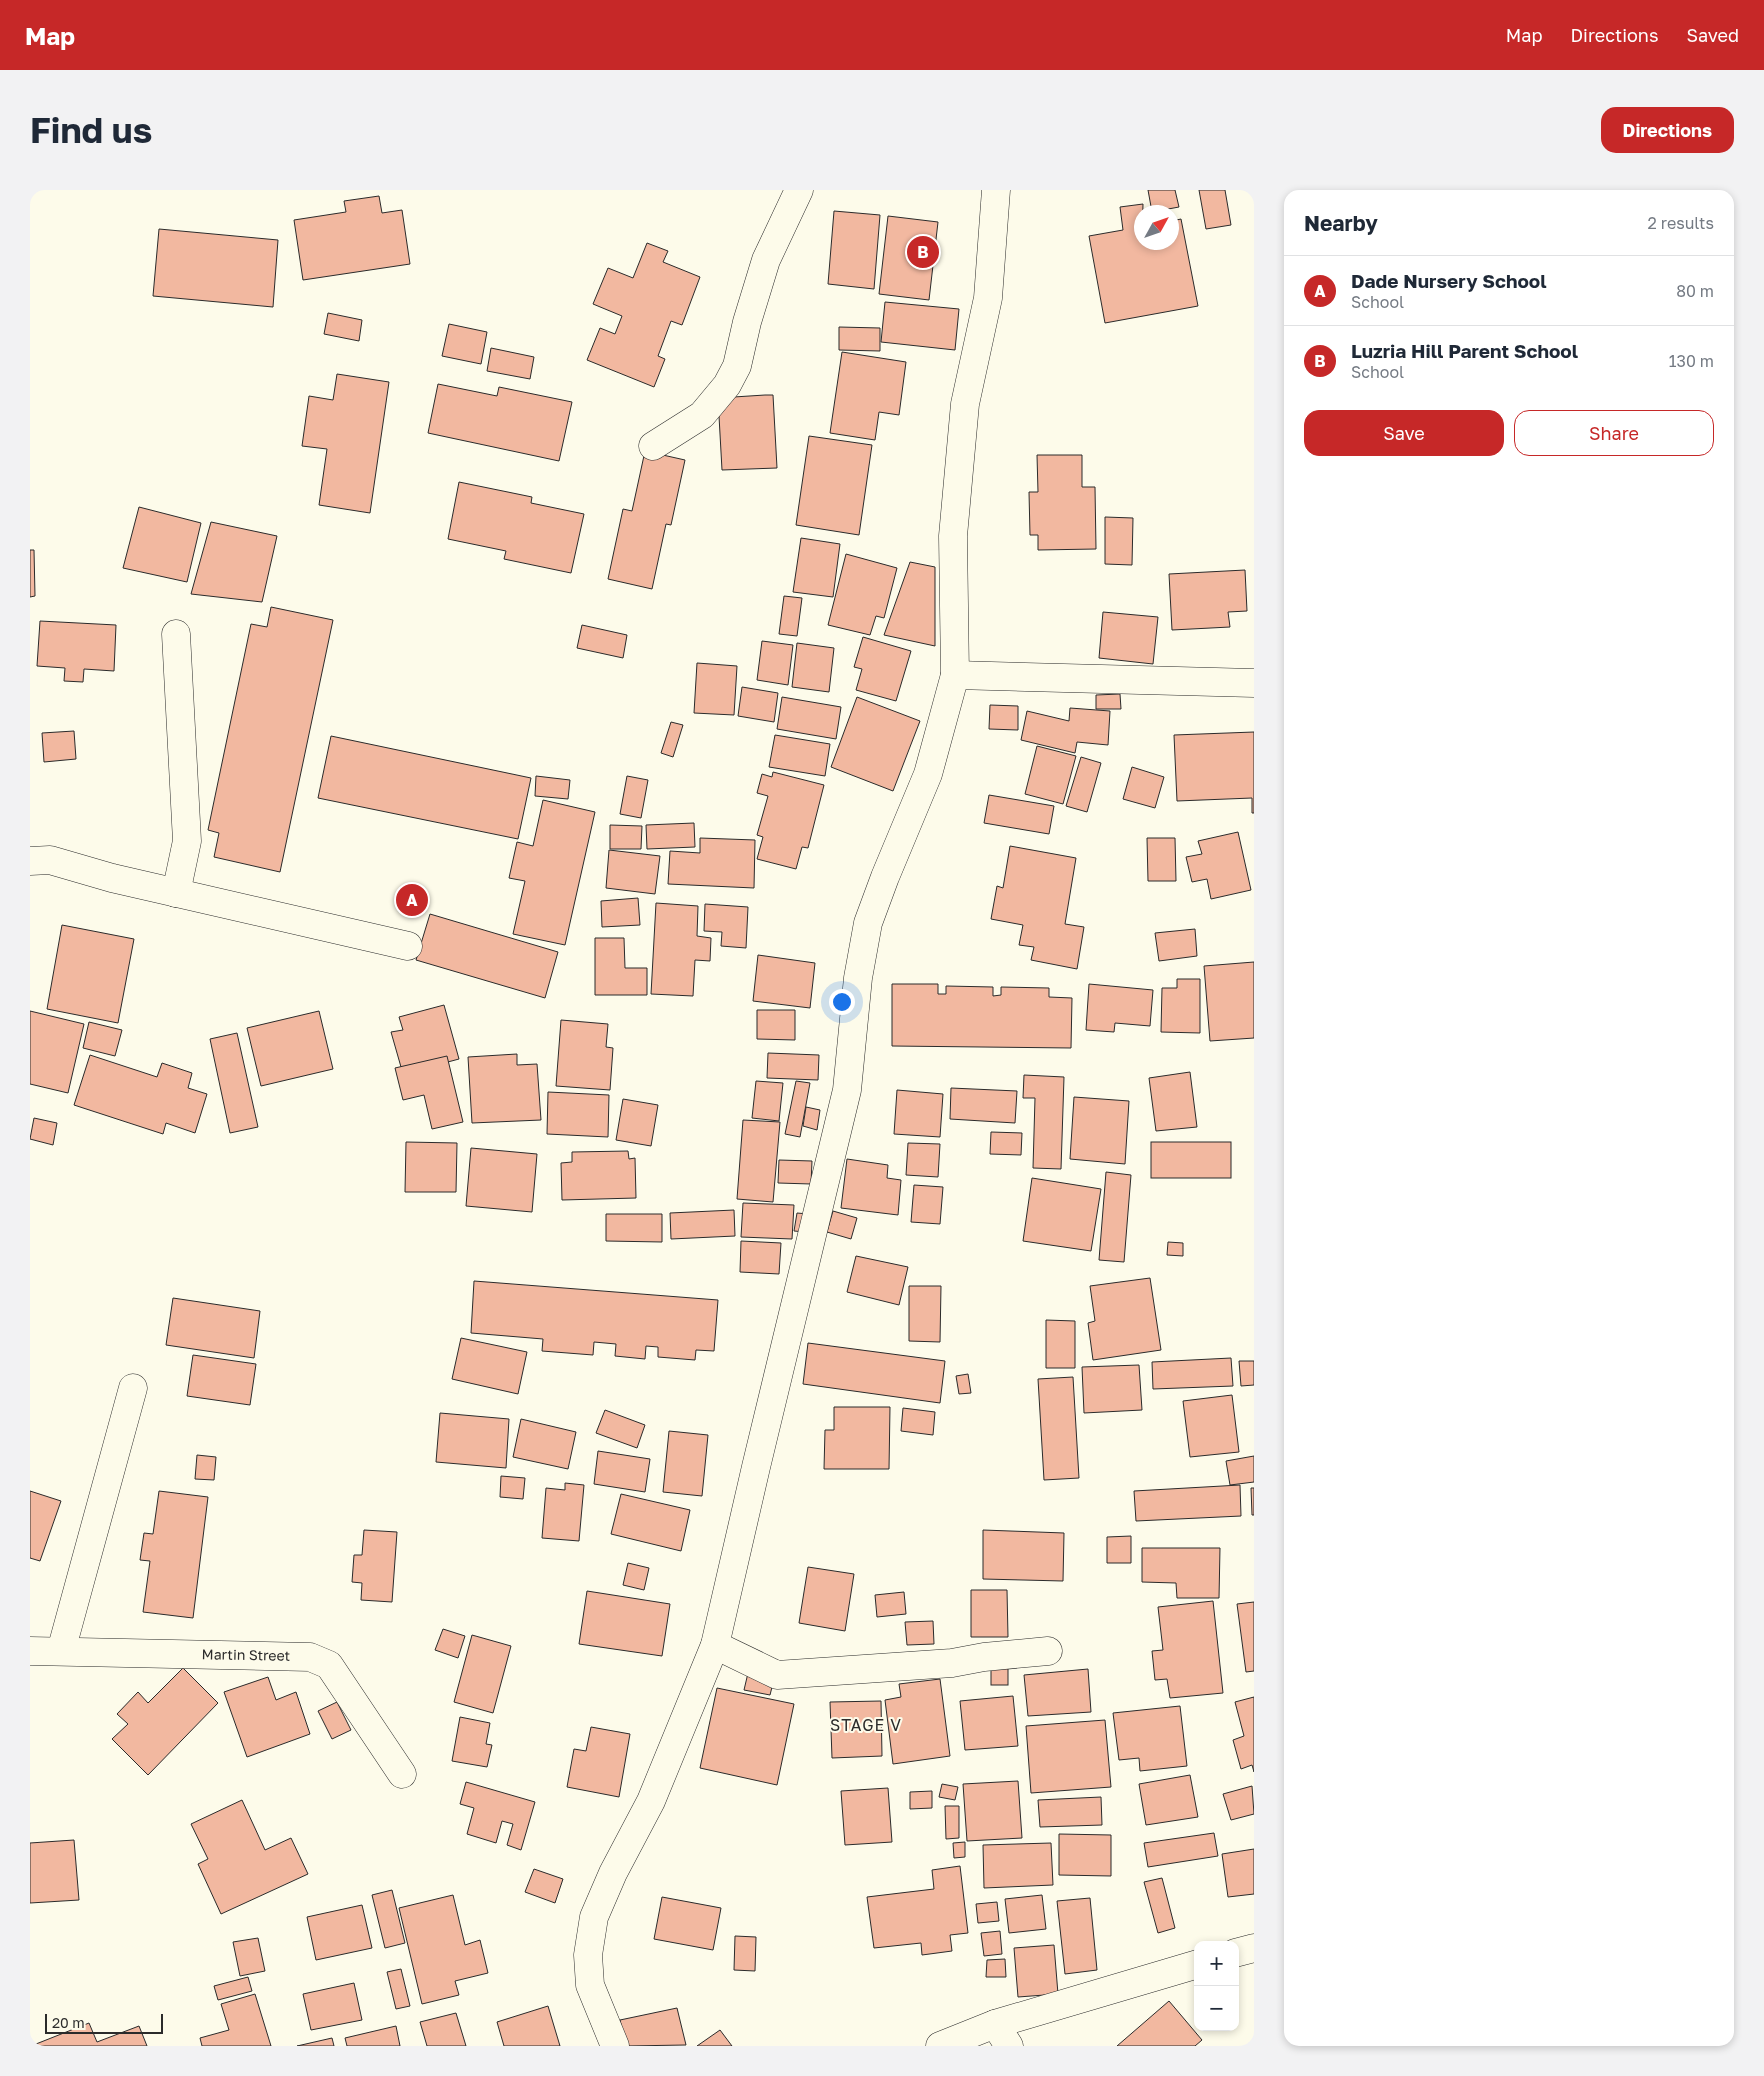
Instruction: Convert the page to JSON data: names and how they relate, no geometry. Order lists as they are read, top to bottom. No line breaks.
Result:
{"streets":{"street":["Martin Street"]},"districts":["STAGE V"],"scale_bar":"20 m","north":"top right","page":{"header":"Map","nav":["Map","Directions","Saved"],"buttons":["Directions",["Save","Share"]],"title":"Find us","heading":["Nearby","2 results"],"pins":["B","A"],"list":[{"mark":"A","name":"Dade Nursery School","note":"School","value":"80 m"},{"mark":"B","name":"Luzria Hill Parent School","note":"School","value":"130 m"}],"map_buttons":["+","−"],"scale":"20 m"}}
